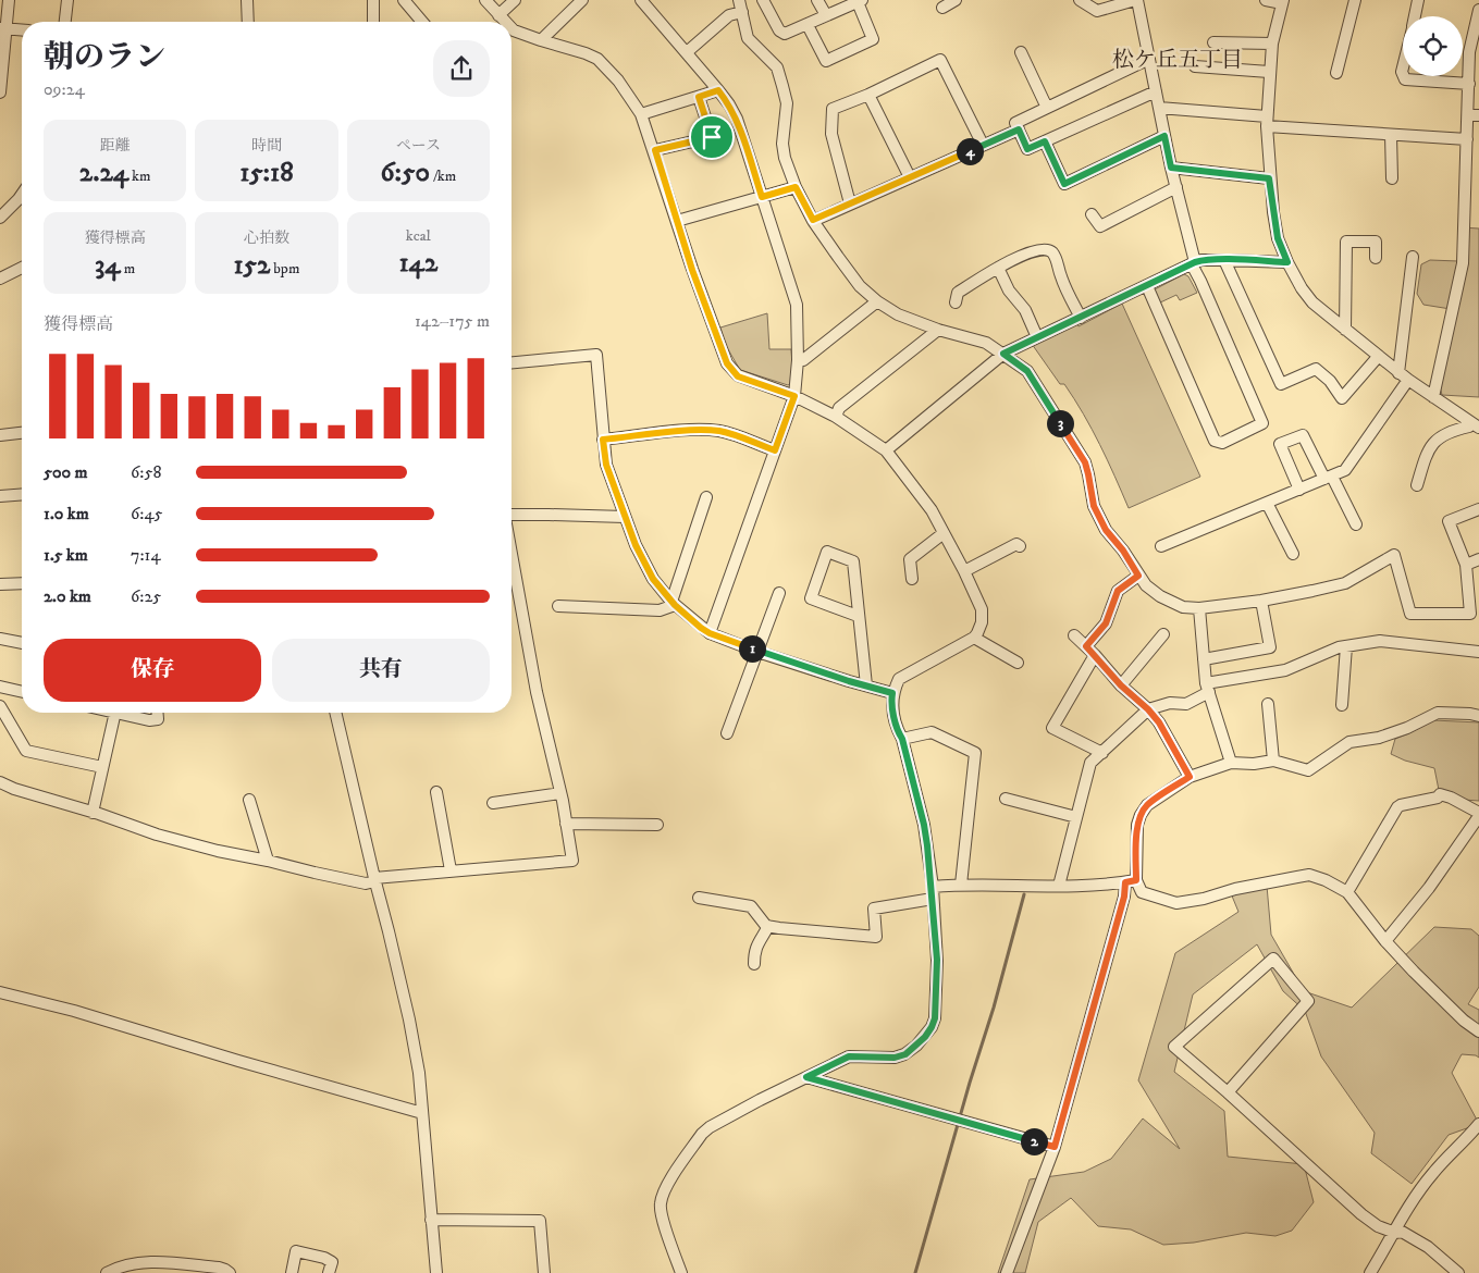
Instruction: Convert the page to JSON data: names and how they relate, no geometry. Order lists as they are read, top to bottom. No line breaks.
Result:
{"districts":["松ケ丘五丁目"],"page":{"heading":["朝のラン","09:24"],"stats":[["距離","2.24 km"],["時間","15:18"],["ペース","6:50 /km"],["獲得標高","34 m"],["心拍数","152 bpm"],["kcal","142"]],"pins":["4","3","1","2"],"chart":["獲得標高","142–175 m"],"list":[{"name":"500 m","note":"6:58"},{"name":"1.0 km","note":"6:45"},{"name":"1.5 km","note":"7:14"},{"name":"2.0 km","note":"6:25"}],"buttons":["保存","共有"]}}
